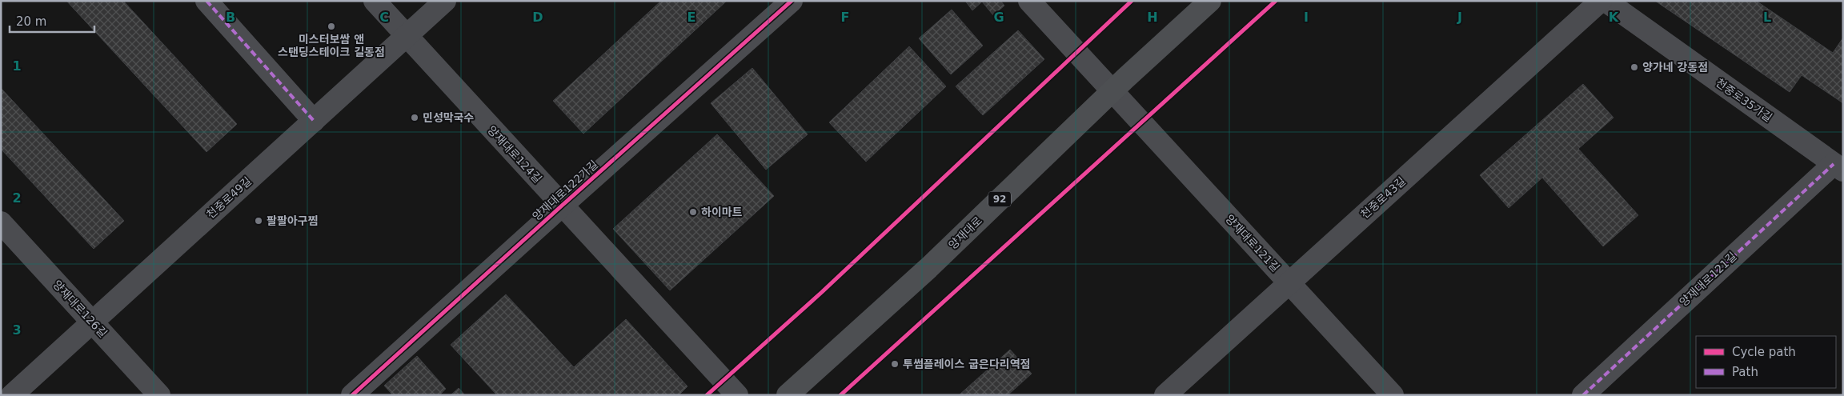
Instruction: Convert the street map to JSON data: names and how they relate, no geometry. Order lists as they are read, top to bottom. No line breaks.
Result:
{"streets":{"main road":["92","양재대로"],"street":["천중로35가길","양재대로124길","양재대로122가길","천중로49길","천중로43길","양재대로121길","양재대로126길"]},"crossings":[["천중로35가길","양재대로121길"],["양재대로124길","양재대로122가길"],["양재대로124길","천중로49길"],["천중로49길","양재대로126길"],["천중로43길","양재대로121길"],["양재대로","양재대로121길"]],"places":["미스터보쌈 앤 스탠딩스테이크 길동점","양가네 강동점","민성막국수","하이마트","팔팔아구찜","투썸플레이스 굽은다리역점"],"legend":["Cycle path","Path"],"scale_bar":"20 m","grid":{"columns":["B","C","D","E","F","G","H","I","J","K","L"],"rows":["1","2","3"]}}
